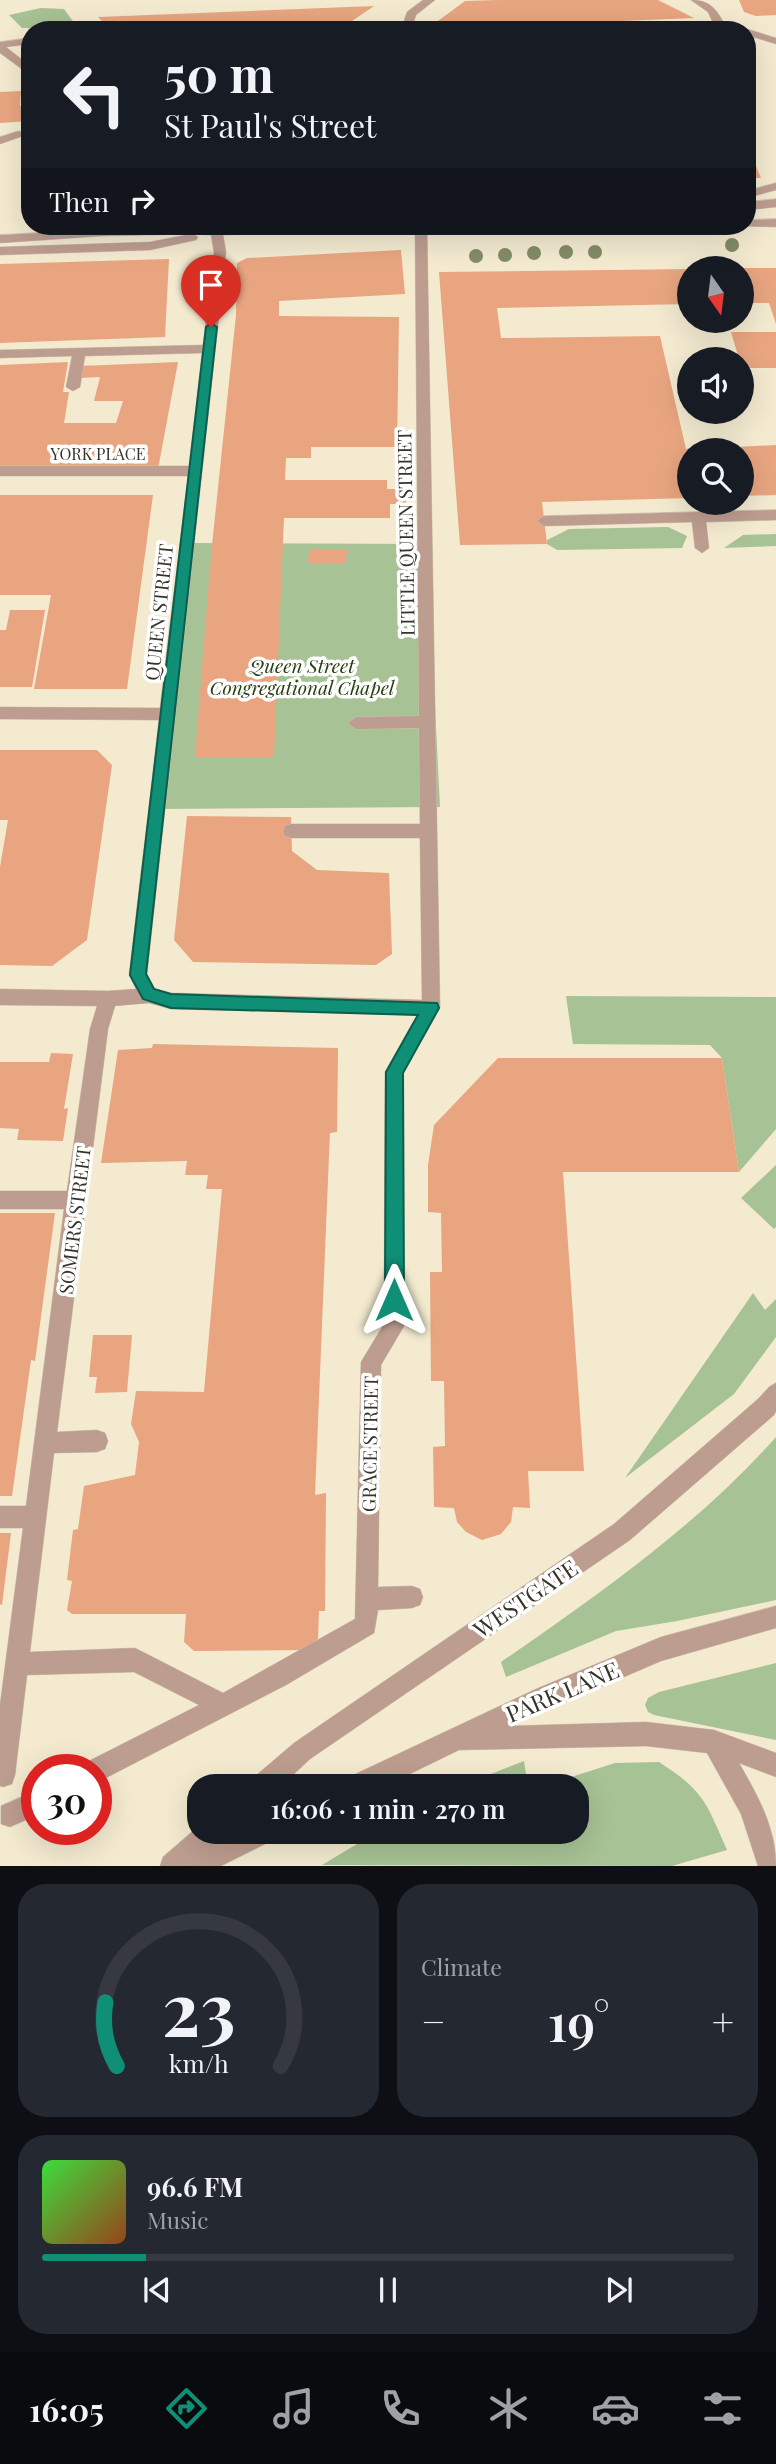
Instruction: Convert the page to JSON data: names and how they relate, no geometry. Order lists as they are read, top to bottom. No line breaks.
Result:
{"streets":{"street":["YORK PLACE","LITTLE QUEEN STREET","QUEEN STREET","SOMERS STREET","GRACE STREET","WESTGATE","PARK LANE"]},"crossings":[["YORK PLACE","QUEEN STREET"],["LITTLE QUEEN STREET","GRACE STREET"]],"parks":["Queen Street Congregational Chapel"],"north":"bottom","page":{"turn":["50 m","St Paul's Street"],"then":"Then","limit":"30","trip":"16:06 · 1 min · 270 m","tile":"Climate","heat":["−","19°","+"],"song":["96.6 FM","Music"],"tabs":"16:05","gauge":["23","km/h"]}}
